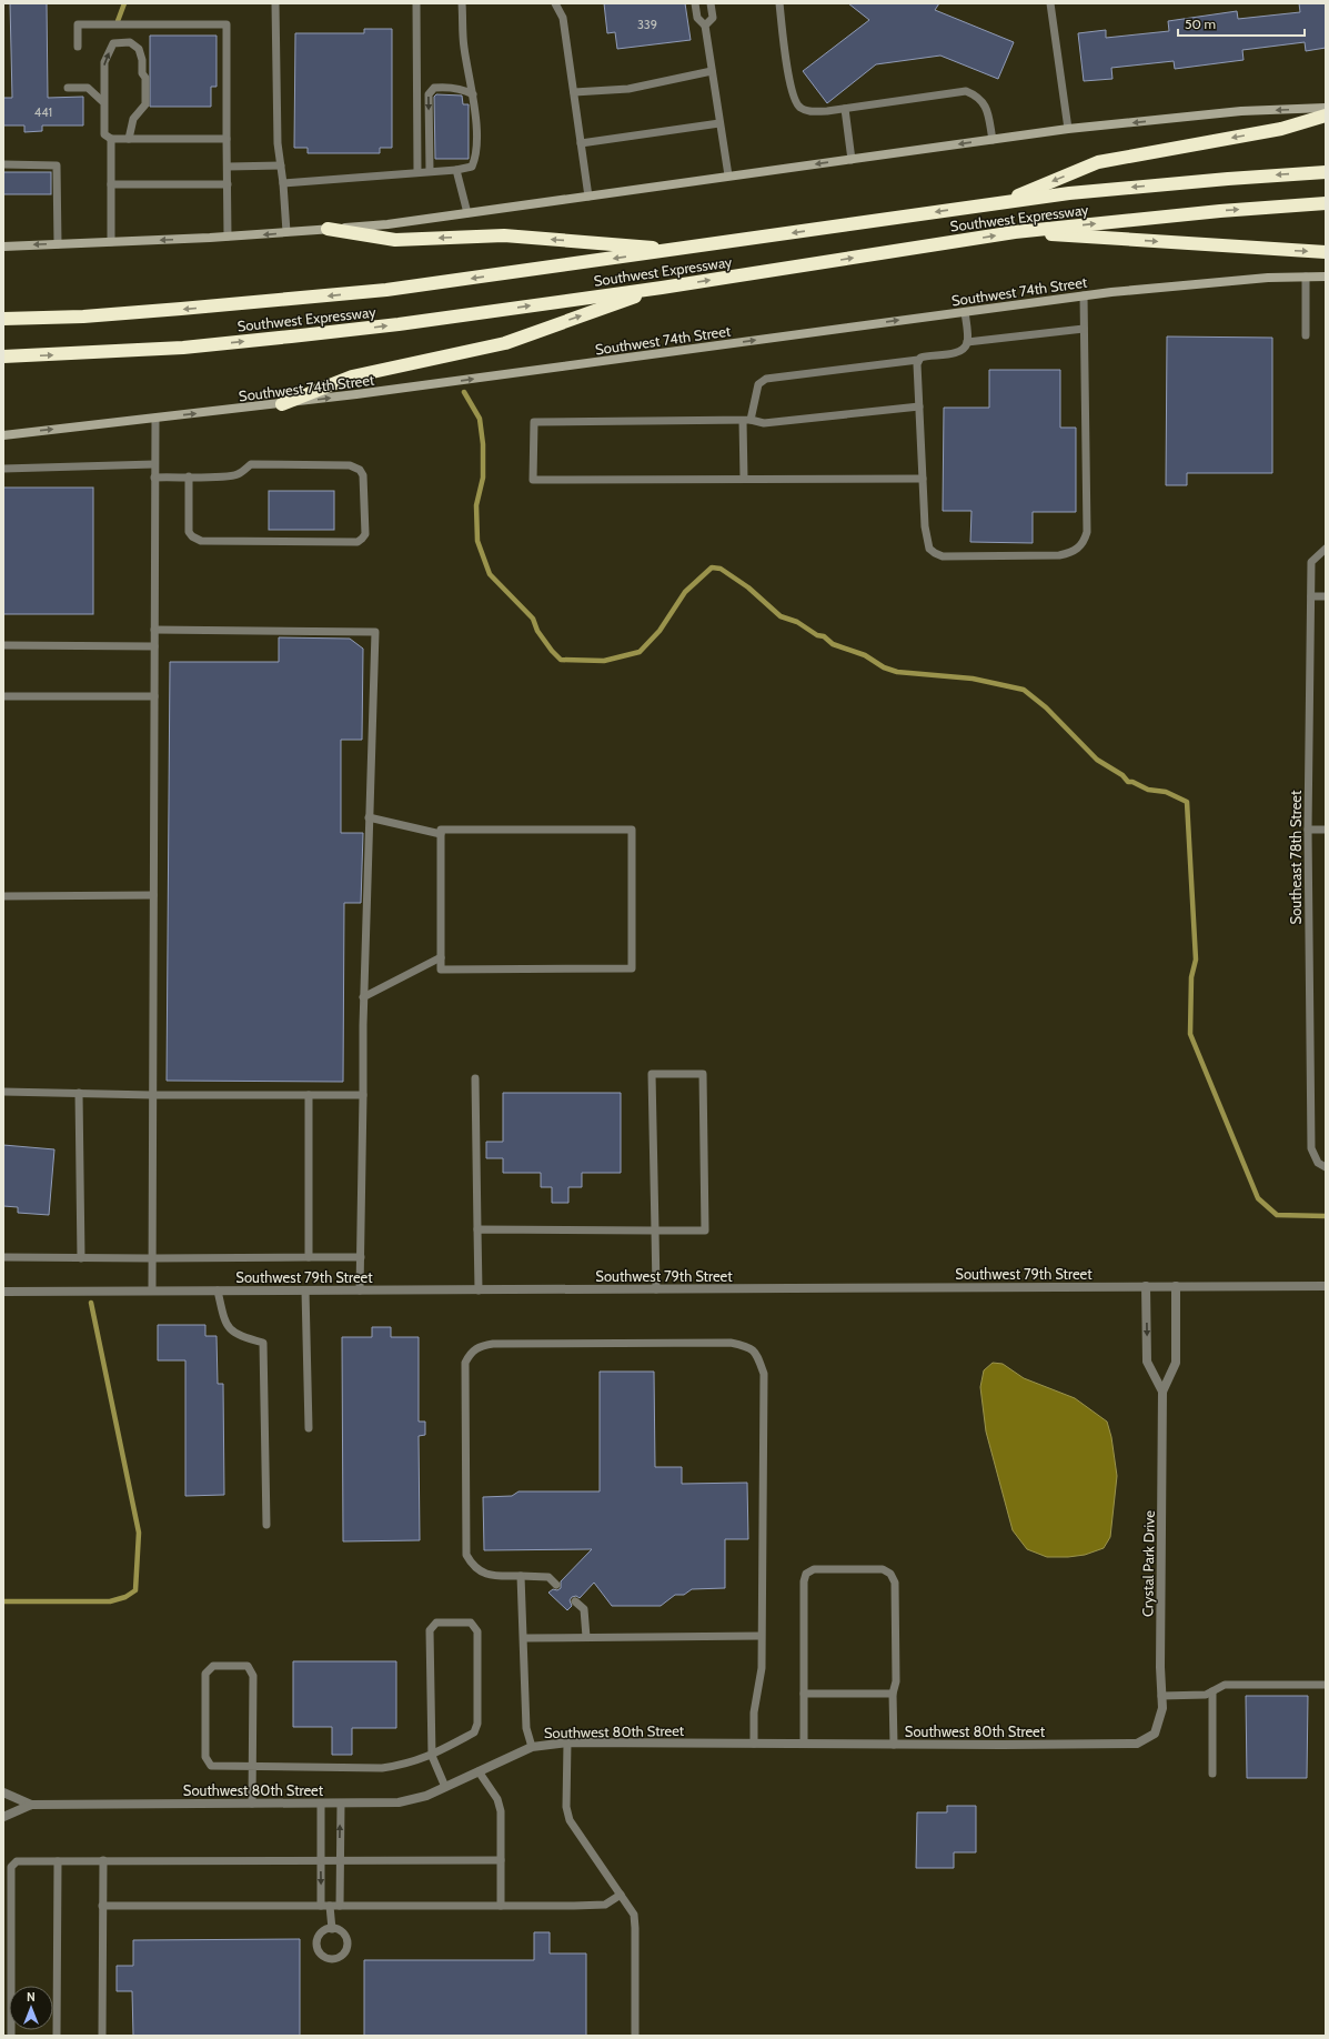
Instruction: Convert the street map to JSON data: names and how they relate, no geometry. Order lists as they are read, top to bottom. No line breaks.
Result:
{"streets":{"highway":["Southwest Expressway"],"main road":["Southwest 74th Street"],"street":["Southwest 79th Street","Crystal Park Drive","Southwest 80th Street"],"lane":["Southeast 78th Street"]},"crossings":[["Southwest 79th Street","Crystal Park Drive"],["Crystal Park Drive","Southwest 80th Street"]],"one_way":["Southwest 74th Street"],"house_numbers":["339","441"],"scale_bar":"50 m","north":"top"}
